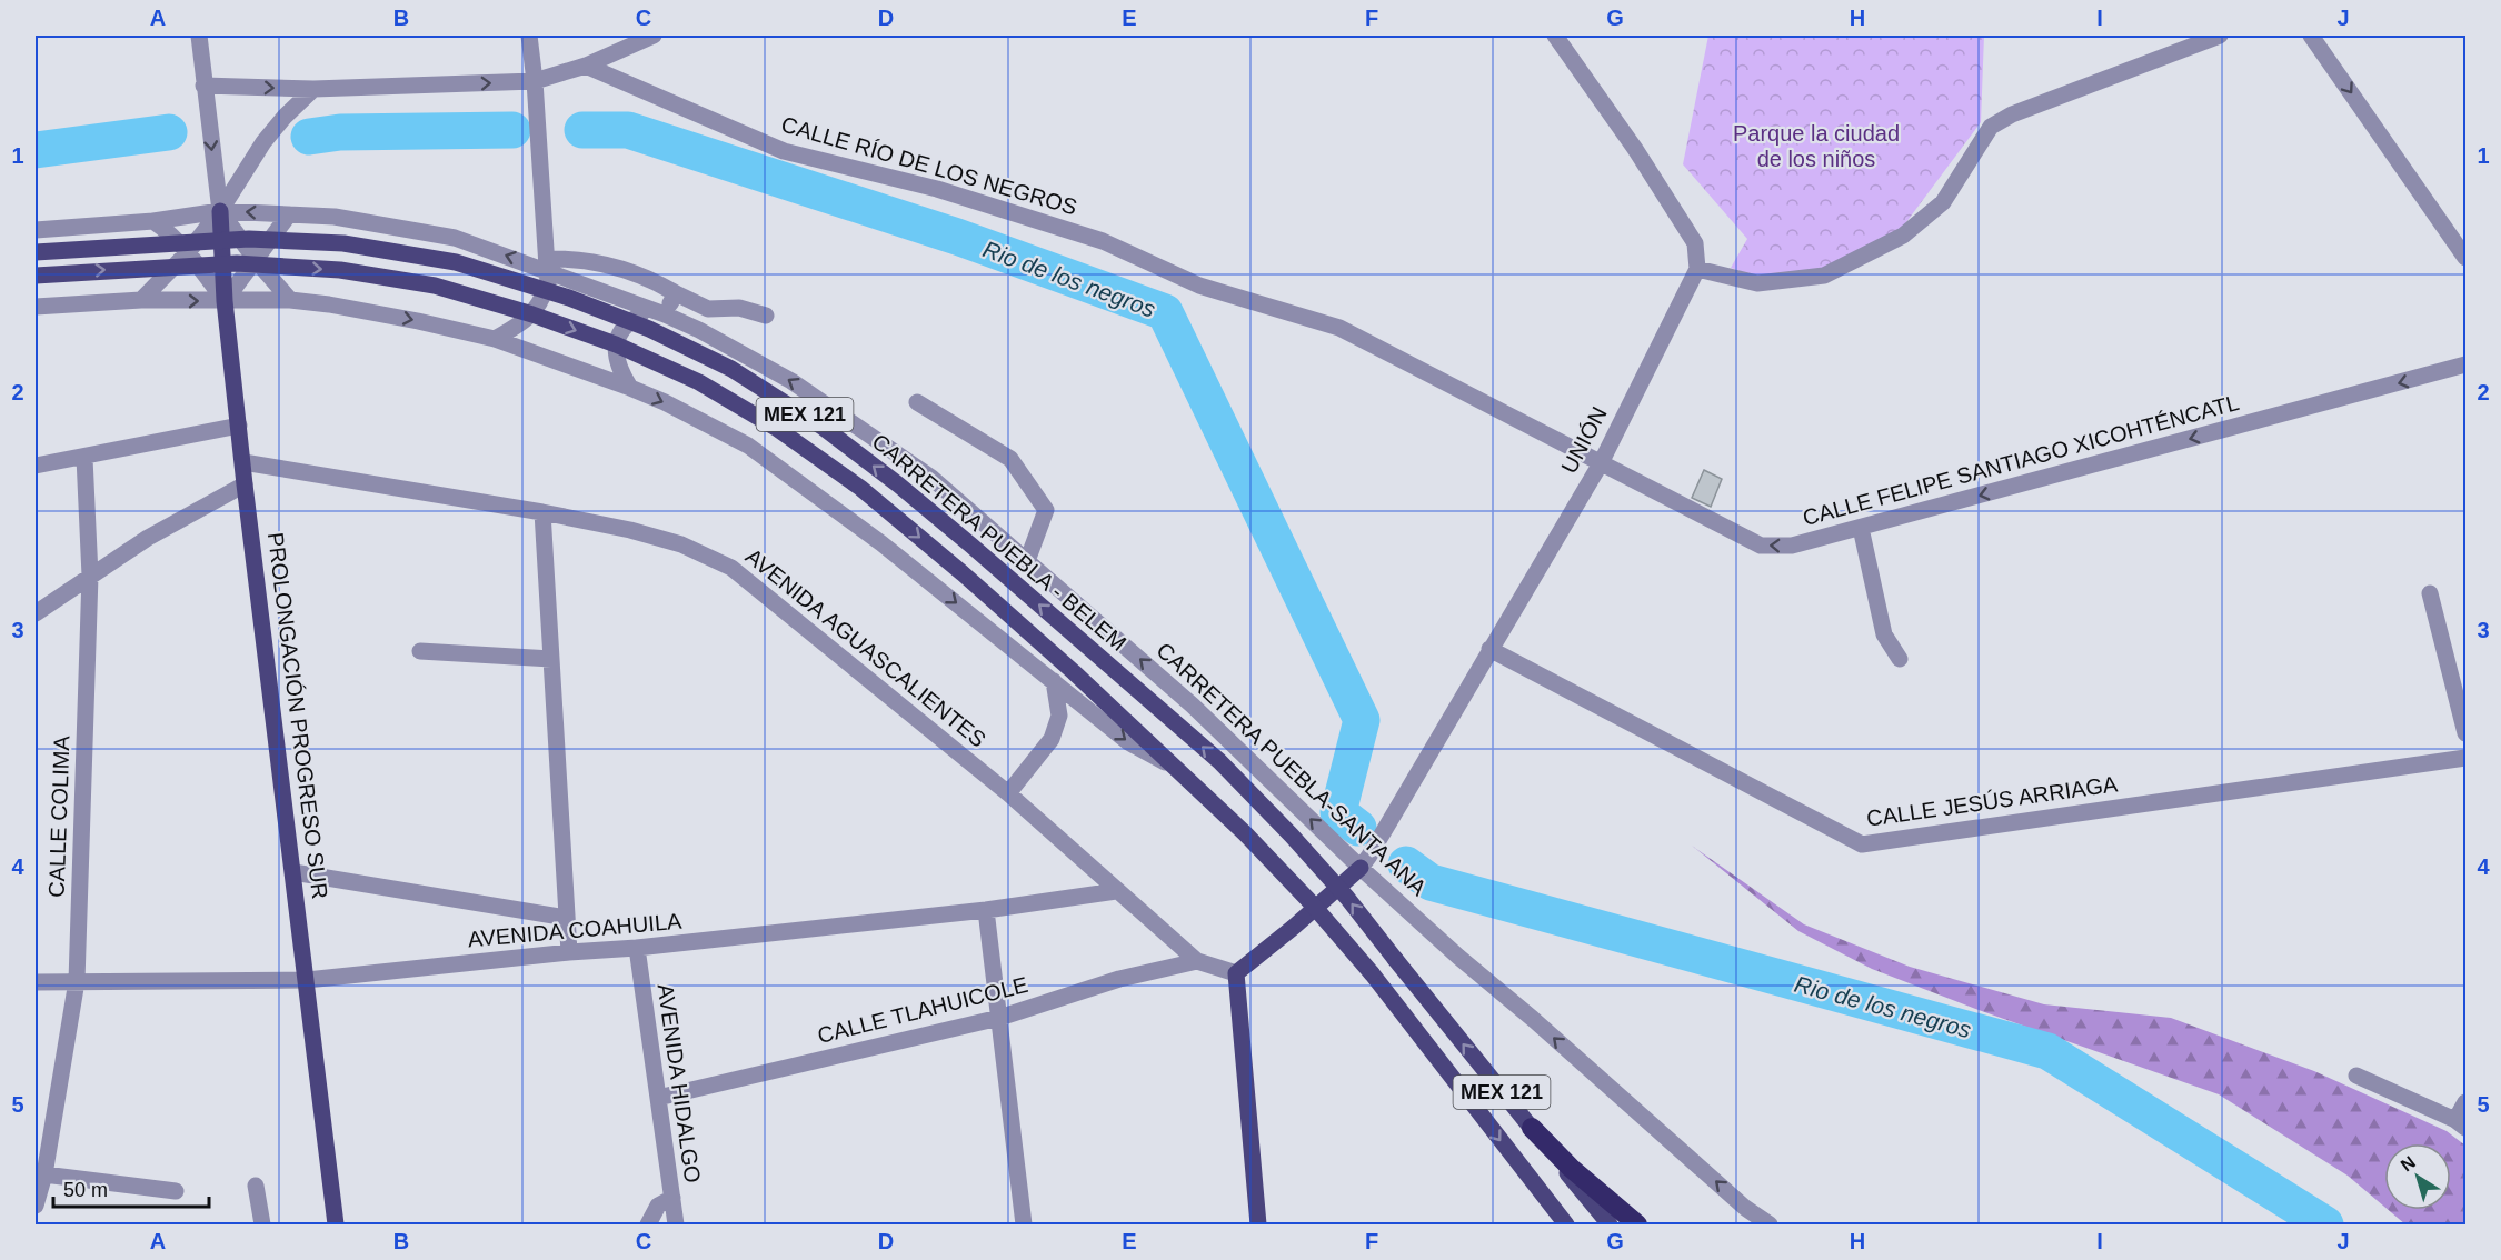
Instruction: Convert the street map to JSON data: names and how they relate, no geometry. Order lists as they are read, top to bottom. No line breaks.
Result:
{"streets":{"main road":["MEX 121","CARRETERA PUEBLA - BELEM","PROLONGACIÓN PROGRESO SUR"],"street":["CALLE RÍO DE LOS NEGROS","UNIÓN","CALLE FELIPE SANTIAGO XICOHTÉNCATL","AVENIDA AGUASCALIENTES","CARRETERA PUEBLA-SANTA ANA","CALLE JESÚS ARRIAGA","CALLE COLIMA","AVENIDA COAHUILA","CALLE TLAHUICOLE","AVENIDA HIDALGO"]},"crossings":[["CALLE RÍO DE LOS NEGROS","UNIÓN"],["CALLE RÍO DE LOS NEGROS","CALLE FELIPE SANTIAGO XICOHTÉNCATL"],["UNIÓN","CALLE FELIPE SANTIAGO XICOHTÉNCATL"],["UNIÓN","CARRETERA PUEBLA-SANTA ANA"],["UNIÓN","CALLE JESÚS ARRIAGA"],["AVENIDA AGUASCALIENTES","PROLONGACIÓN PROGRESO SUR"],["AVENIDA AGUASCALIENTES","AVENIDA COAHUILA"],["AVENIDA AGUASCALIENTES","CALLE TLAHUICOLE"],["PROLONGACIÓN PROGRESO SUR","CARRETERA PUEBLA-SANTA ANA"],["PROLONGACIÓN PROGRESO SUR","AVENIDA COAHUILA"],["CALLE COLIMA","AVENIDA COAHUILA"],["AVENIDA COAHUILA","AVENIDA HIDALGO"],["CALLE TLAHUICOLE","AVENIDA HIDALGO"]],"one_way":["CALLE FELIPE SANTIAGO XICOHTÉNCATL"],"water":["Rio de los negros"],"parks":["Parque la ciudad de los niños"],"scale_bar":"50 m","north":"top left","grid":{"columns":["A","B","C","D","E","F","G","H","I","J"],"rows":["1","2","3","4","5"]}}
